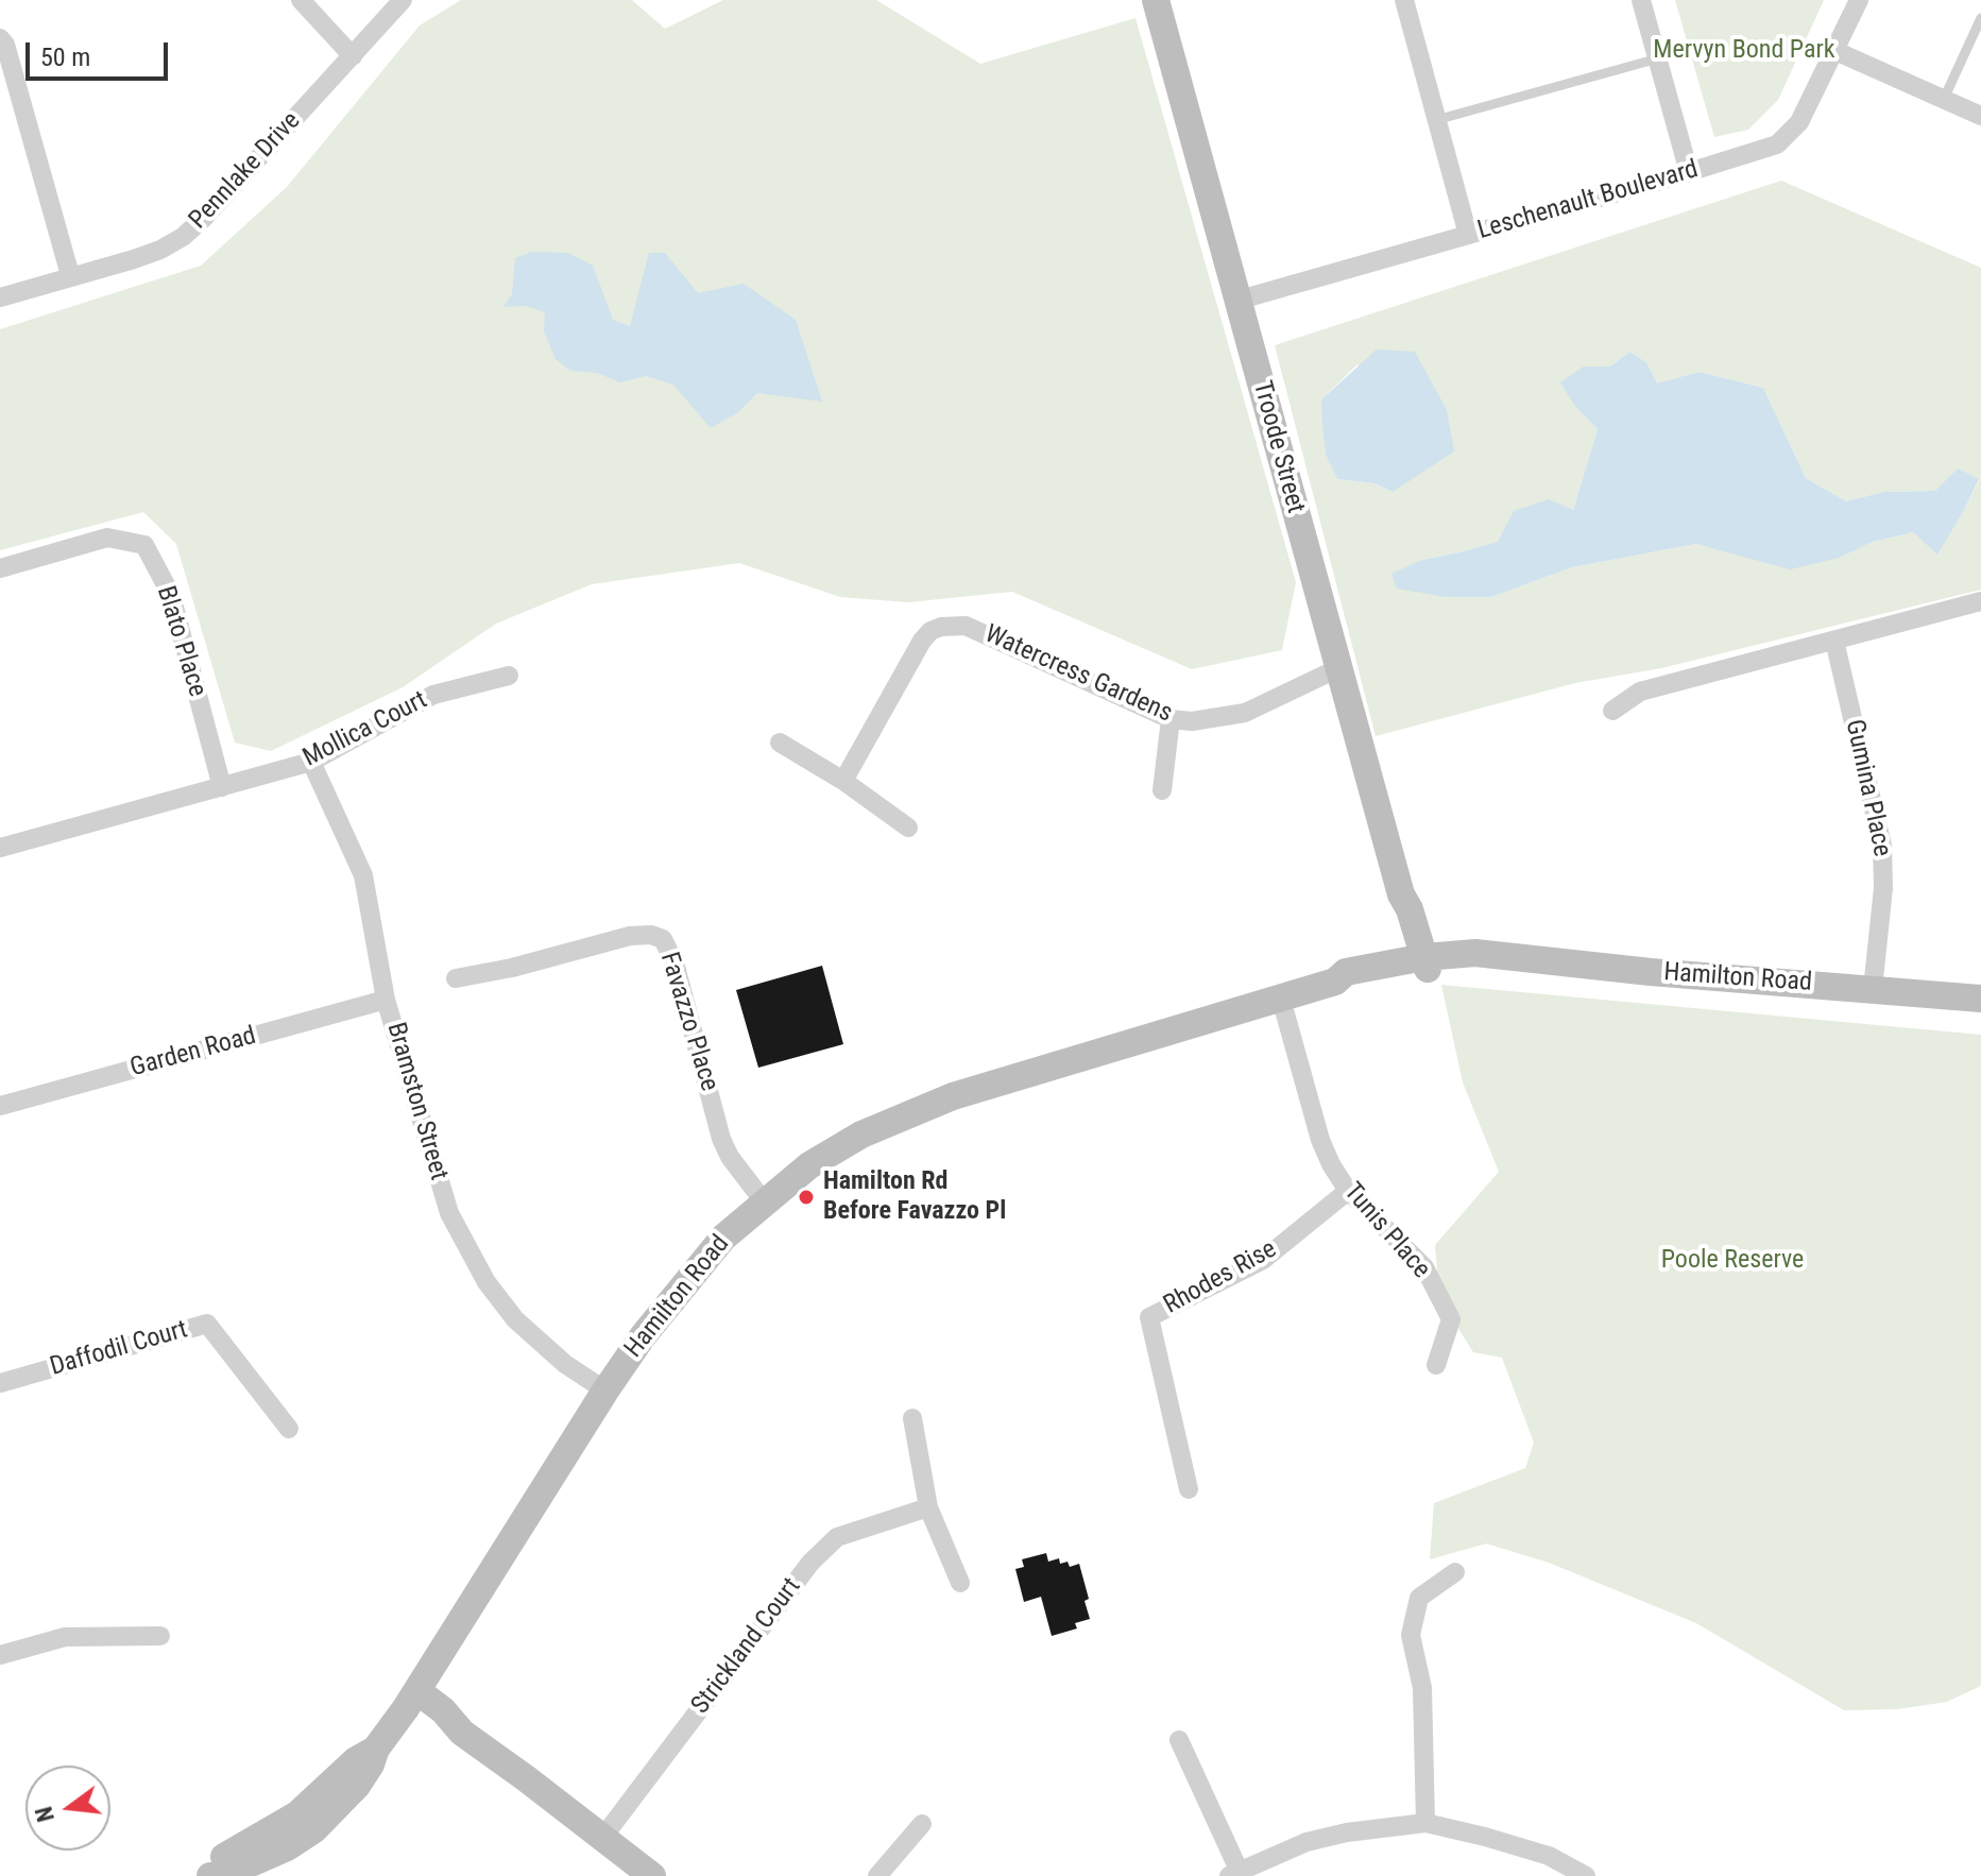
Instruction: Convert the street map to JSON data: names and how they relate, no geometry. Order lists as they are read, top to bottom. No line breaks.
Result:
{"streets":{"main road":["Troode Street","Hamilton Road"],"street":["Pennlake Drive","Leschenault Boulevard","Blato Place","Watercress Gardens","Mollica Court","Gumina Place","Favazzo Place","Garden Road","Bramston Street","Tunis Place","Rhodes Rise","Daffodil Court","Strickland Court"]},"crossings":[["Leschenault Boulevard","Troode Street"],["Troode Street","Watercress Gardens"],["Troode Street","Hamilton Road"],["Blato Place","Mollica Court"],["Mollica Court","Bramston Street"],["Gumina Place","Hamilton Road"],["Hamilton Road","Favazzo Place"],["Hamilton Road","Bramston Street"],["Hamilton Road","Tunis Place"],["Garden Road","Bramston Street"],["Tunis Place","Rhodes Rise"]],"parks":["Mervyn Bond Park","Poole Reserve"],"places":["Hamilton Rd Before Favazzo Pl"],"scale_bar":"50 m","north":"left"}
